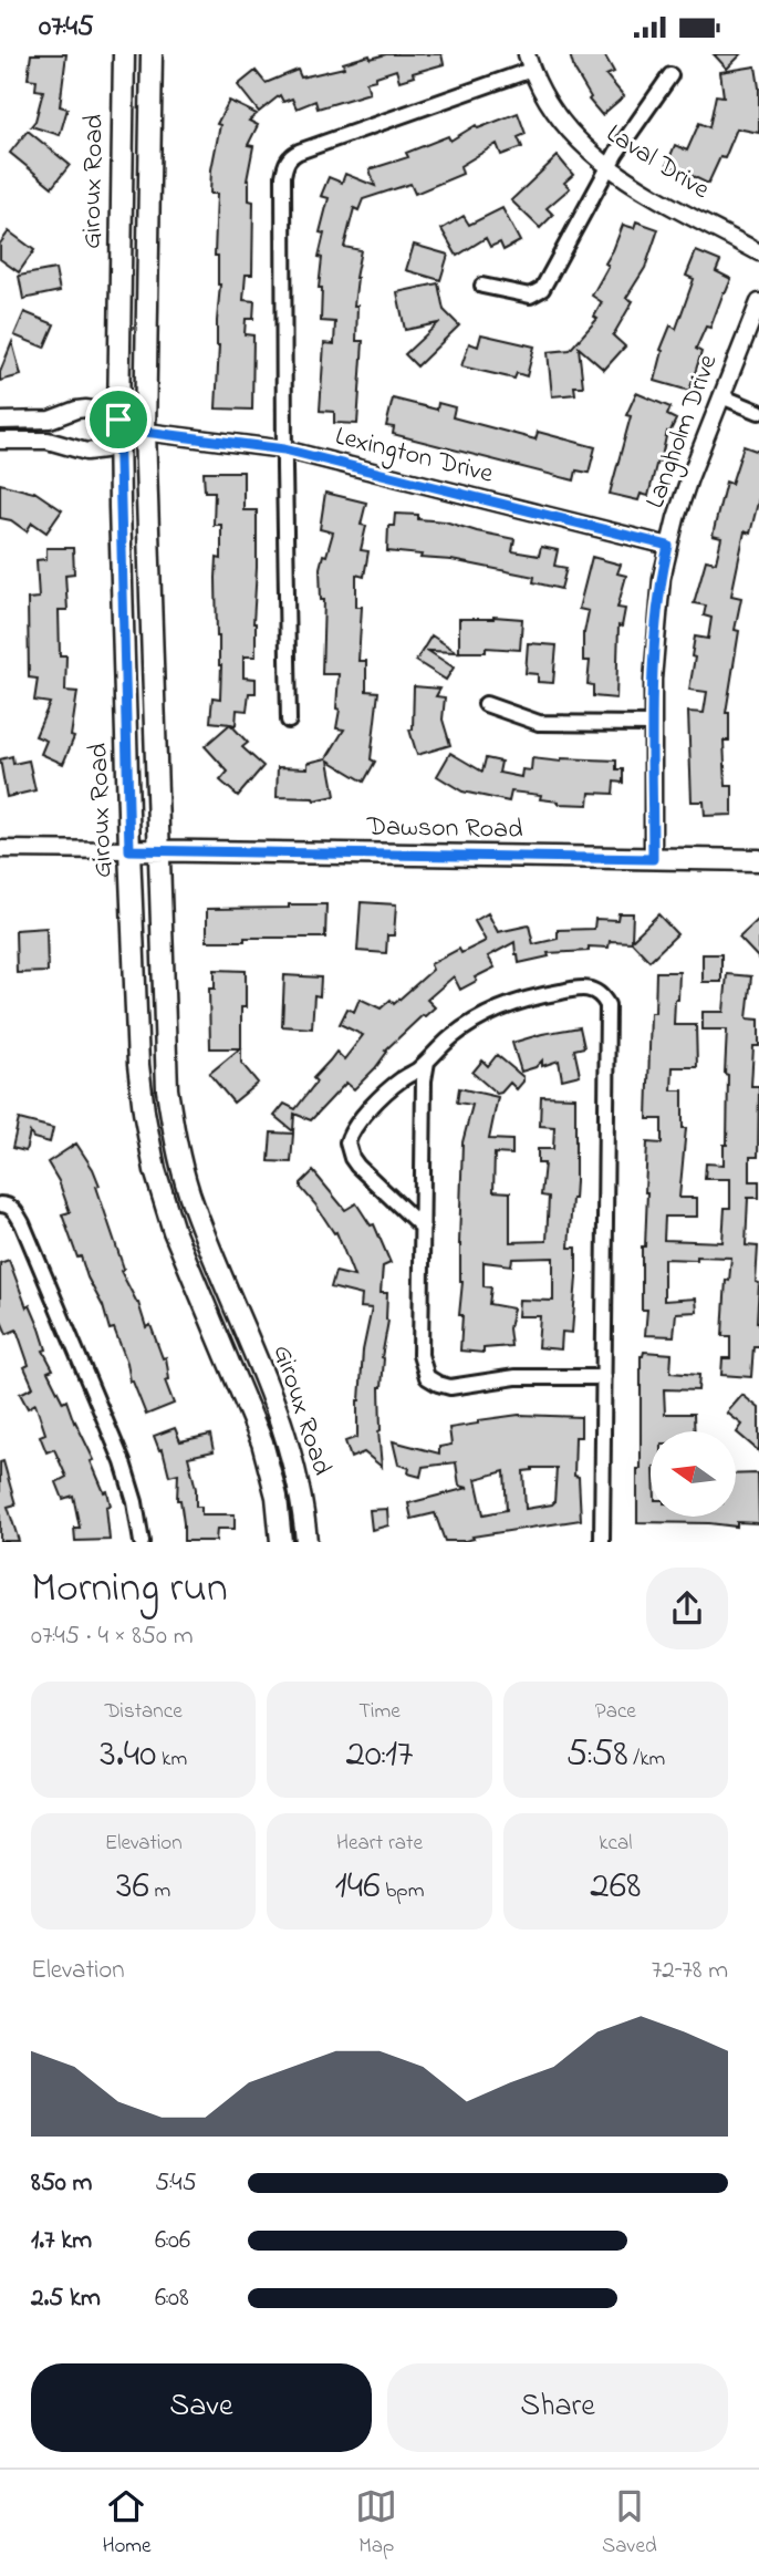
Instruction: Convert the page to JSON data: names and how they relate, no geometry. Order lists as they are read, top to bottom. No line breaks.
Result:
{"streets":{"main road":["Giroux Road","Dawson Road"],"street":["Laval Drive","Langholm Drive","Lexington Drive"]},"crossings":[["Giroux Road","Lexington Drive"],["Giroux Road","Dawson Road"],["Langholm Drive","Lexington Drive"],["Langholm Drive","Dawson Road"]],"north":"left","page":{"status":"07:45","heading":["Morning run","07:45 · 4 × 850 m"],"stats":[["Distance","3.40 km"],["Time","20:17"],["Pace","5:58 /km"],["Elevation","36 m"],["Heart rate","146 bpm"],["kcal","268"]],"chart":["Elevation","72–78 m"],"list":[{"name":"850 m","note":"5:45"},{"name":"1.7 km","note":"6:06"},{"name":"2.5 km","note":"6:08"}],"buttons":["Save","Share"],"tabs":["Home","Map","Saved"]}}
